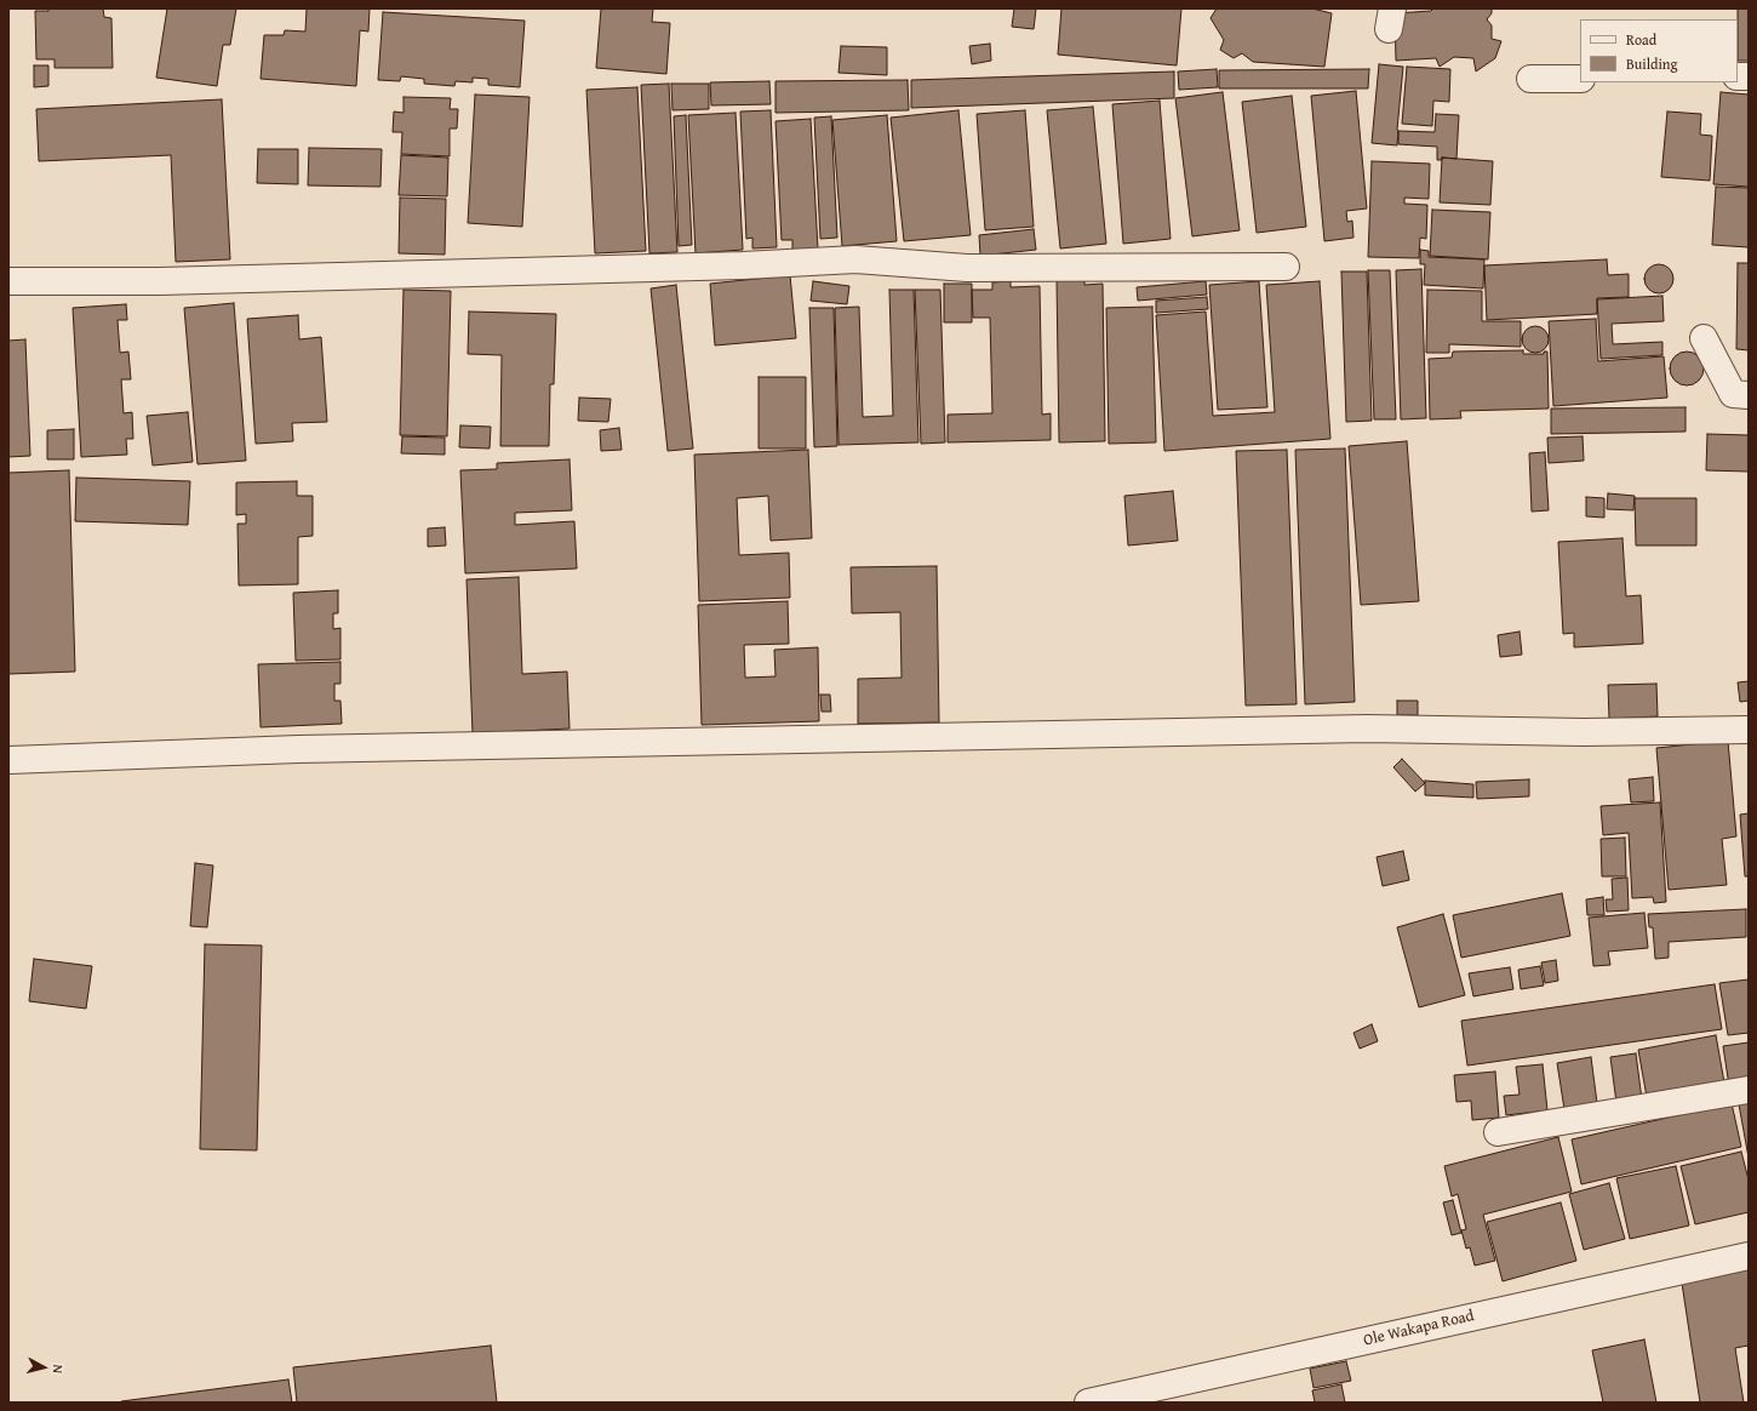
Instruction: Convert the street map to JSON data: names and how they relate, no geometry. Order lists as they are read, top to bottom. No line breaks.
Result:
{"streets":{"street":["Ole Wakapa Road"]},"legend":["Road","Building"],"north":"right"}
